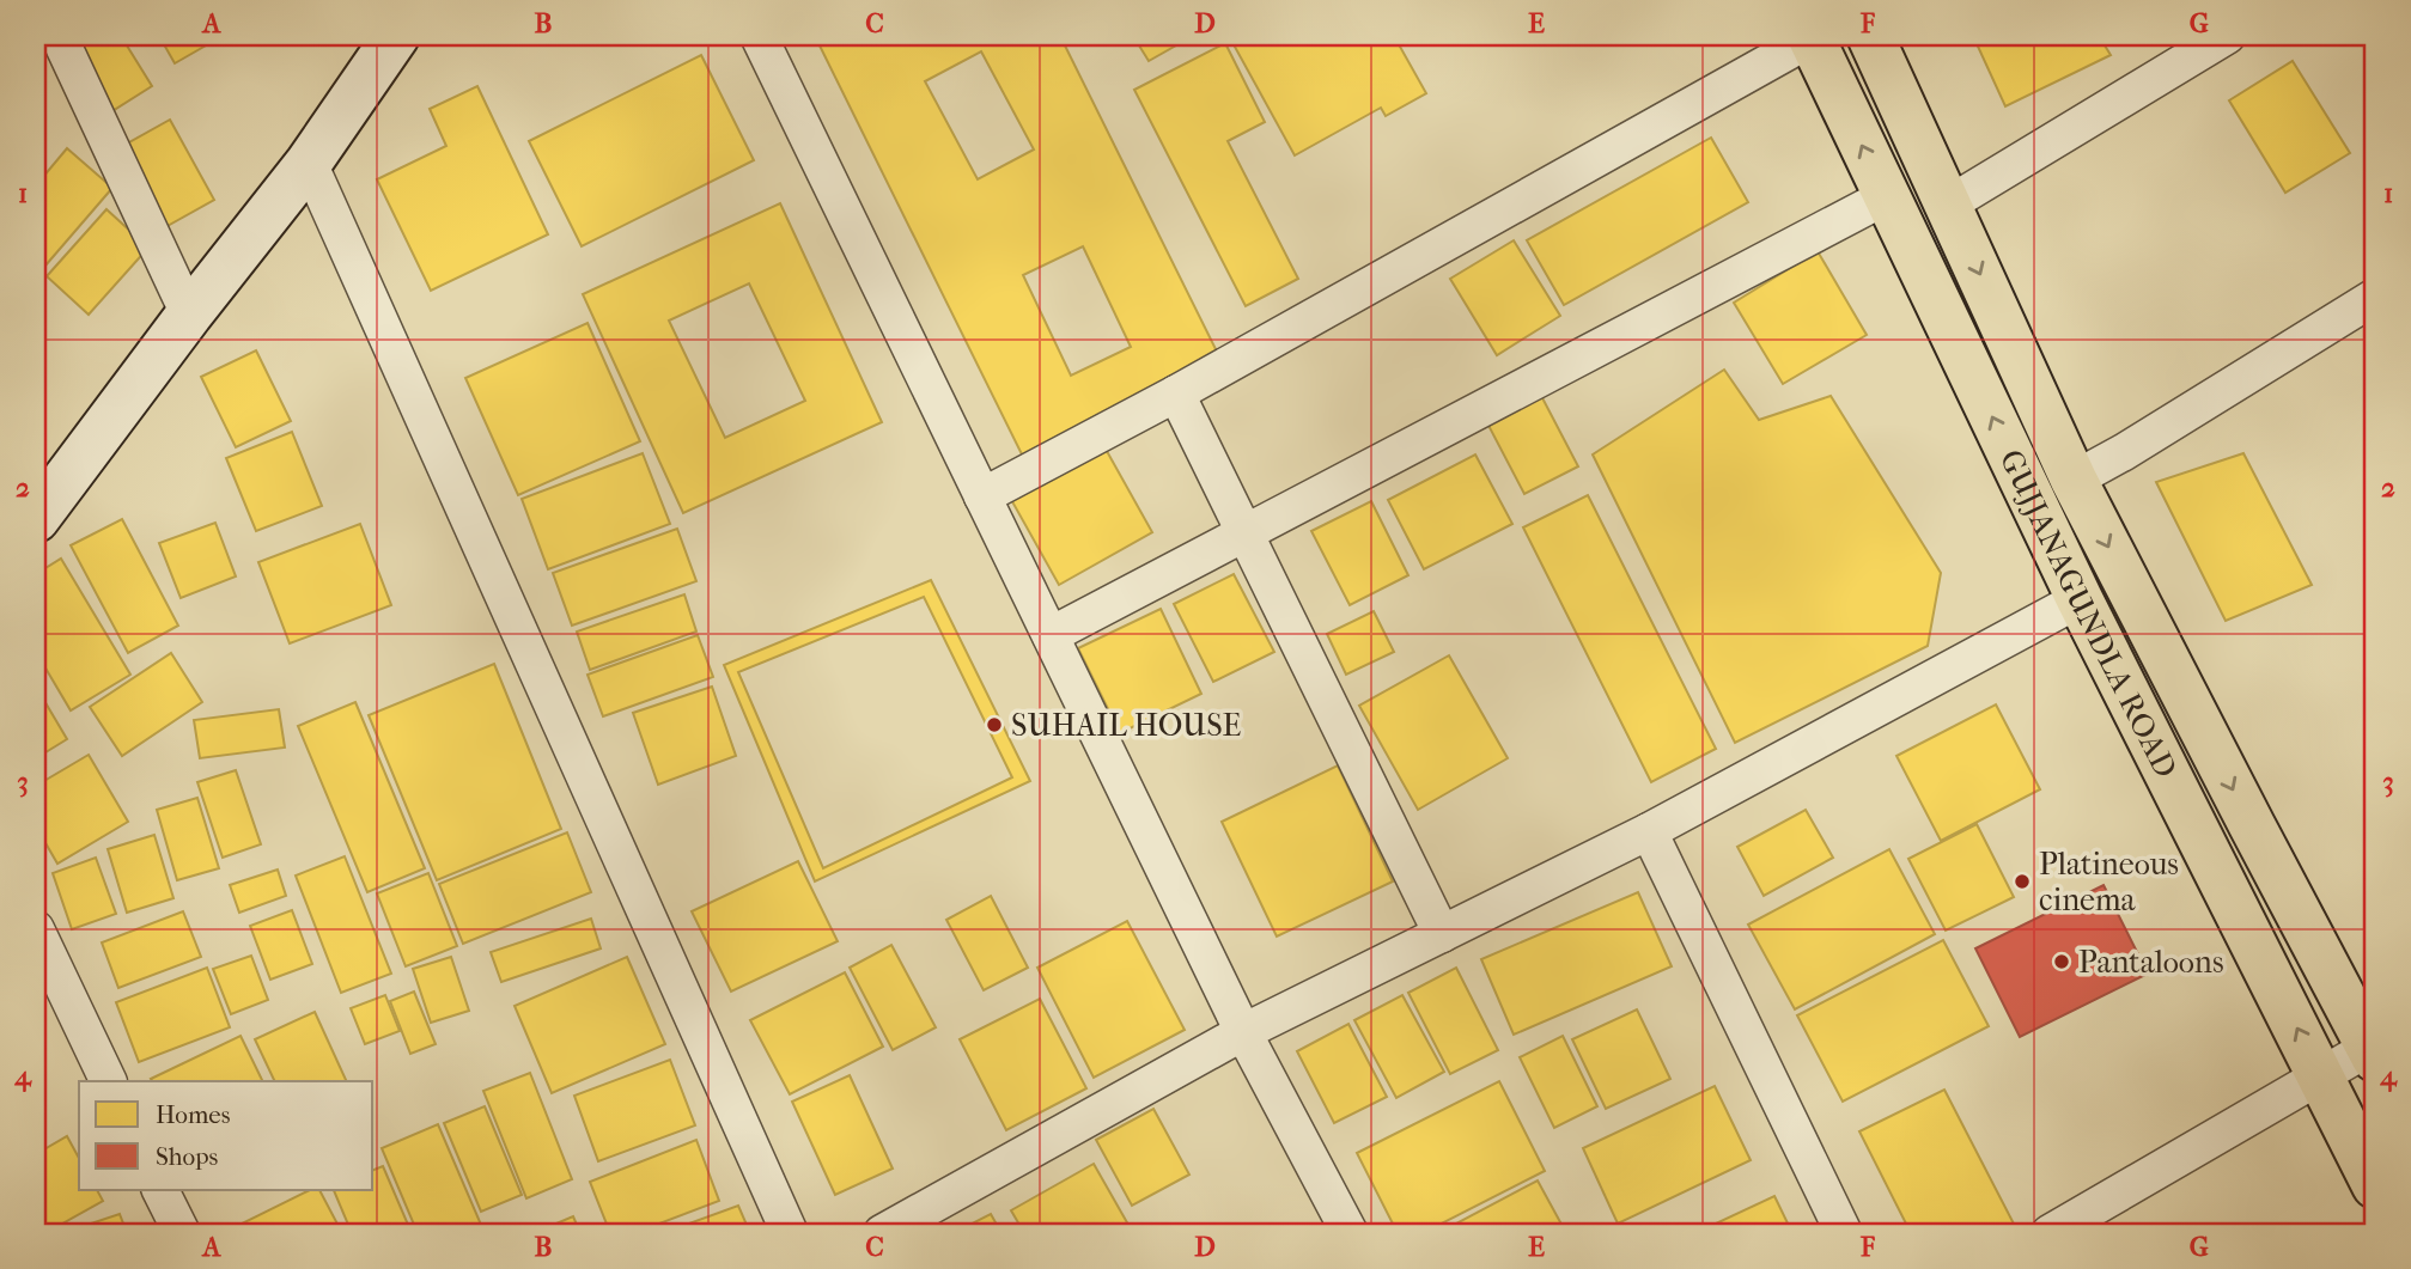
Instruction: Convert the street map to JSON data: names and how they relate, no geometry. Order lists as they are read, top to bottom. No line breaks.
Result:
{"streets":{"main road":["GUJJANAGUNDLA ROAD"]},"places":["SUHAIL HOUSE","Platineous cinema","Pantaloons"],"legend":["Homes","Shops"],"grid":{"columns":["A","B","C","D","E","F","G"],"rows":["1","2","3","4"]}}
